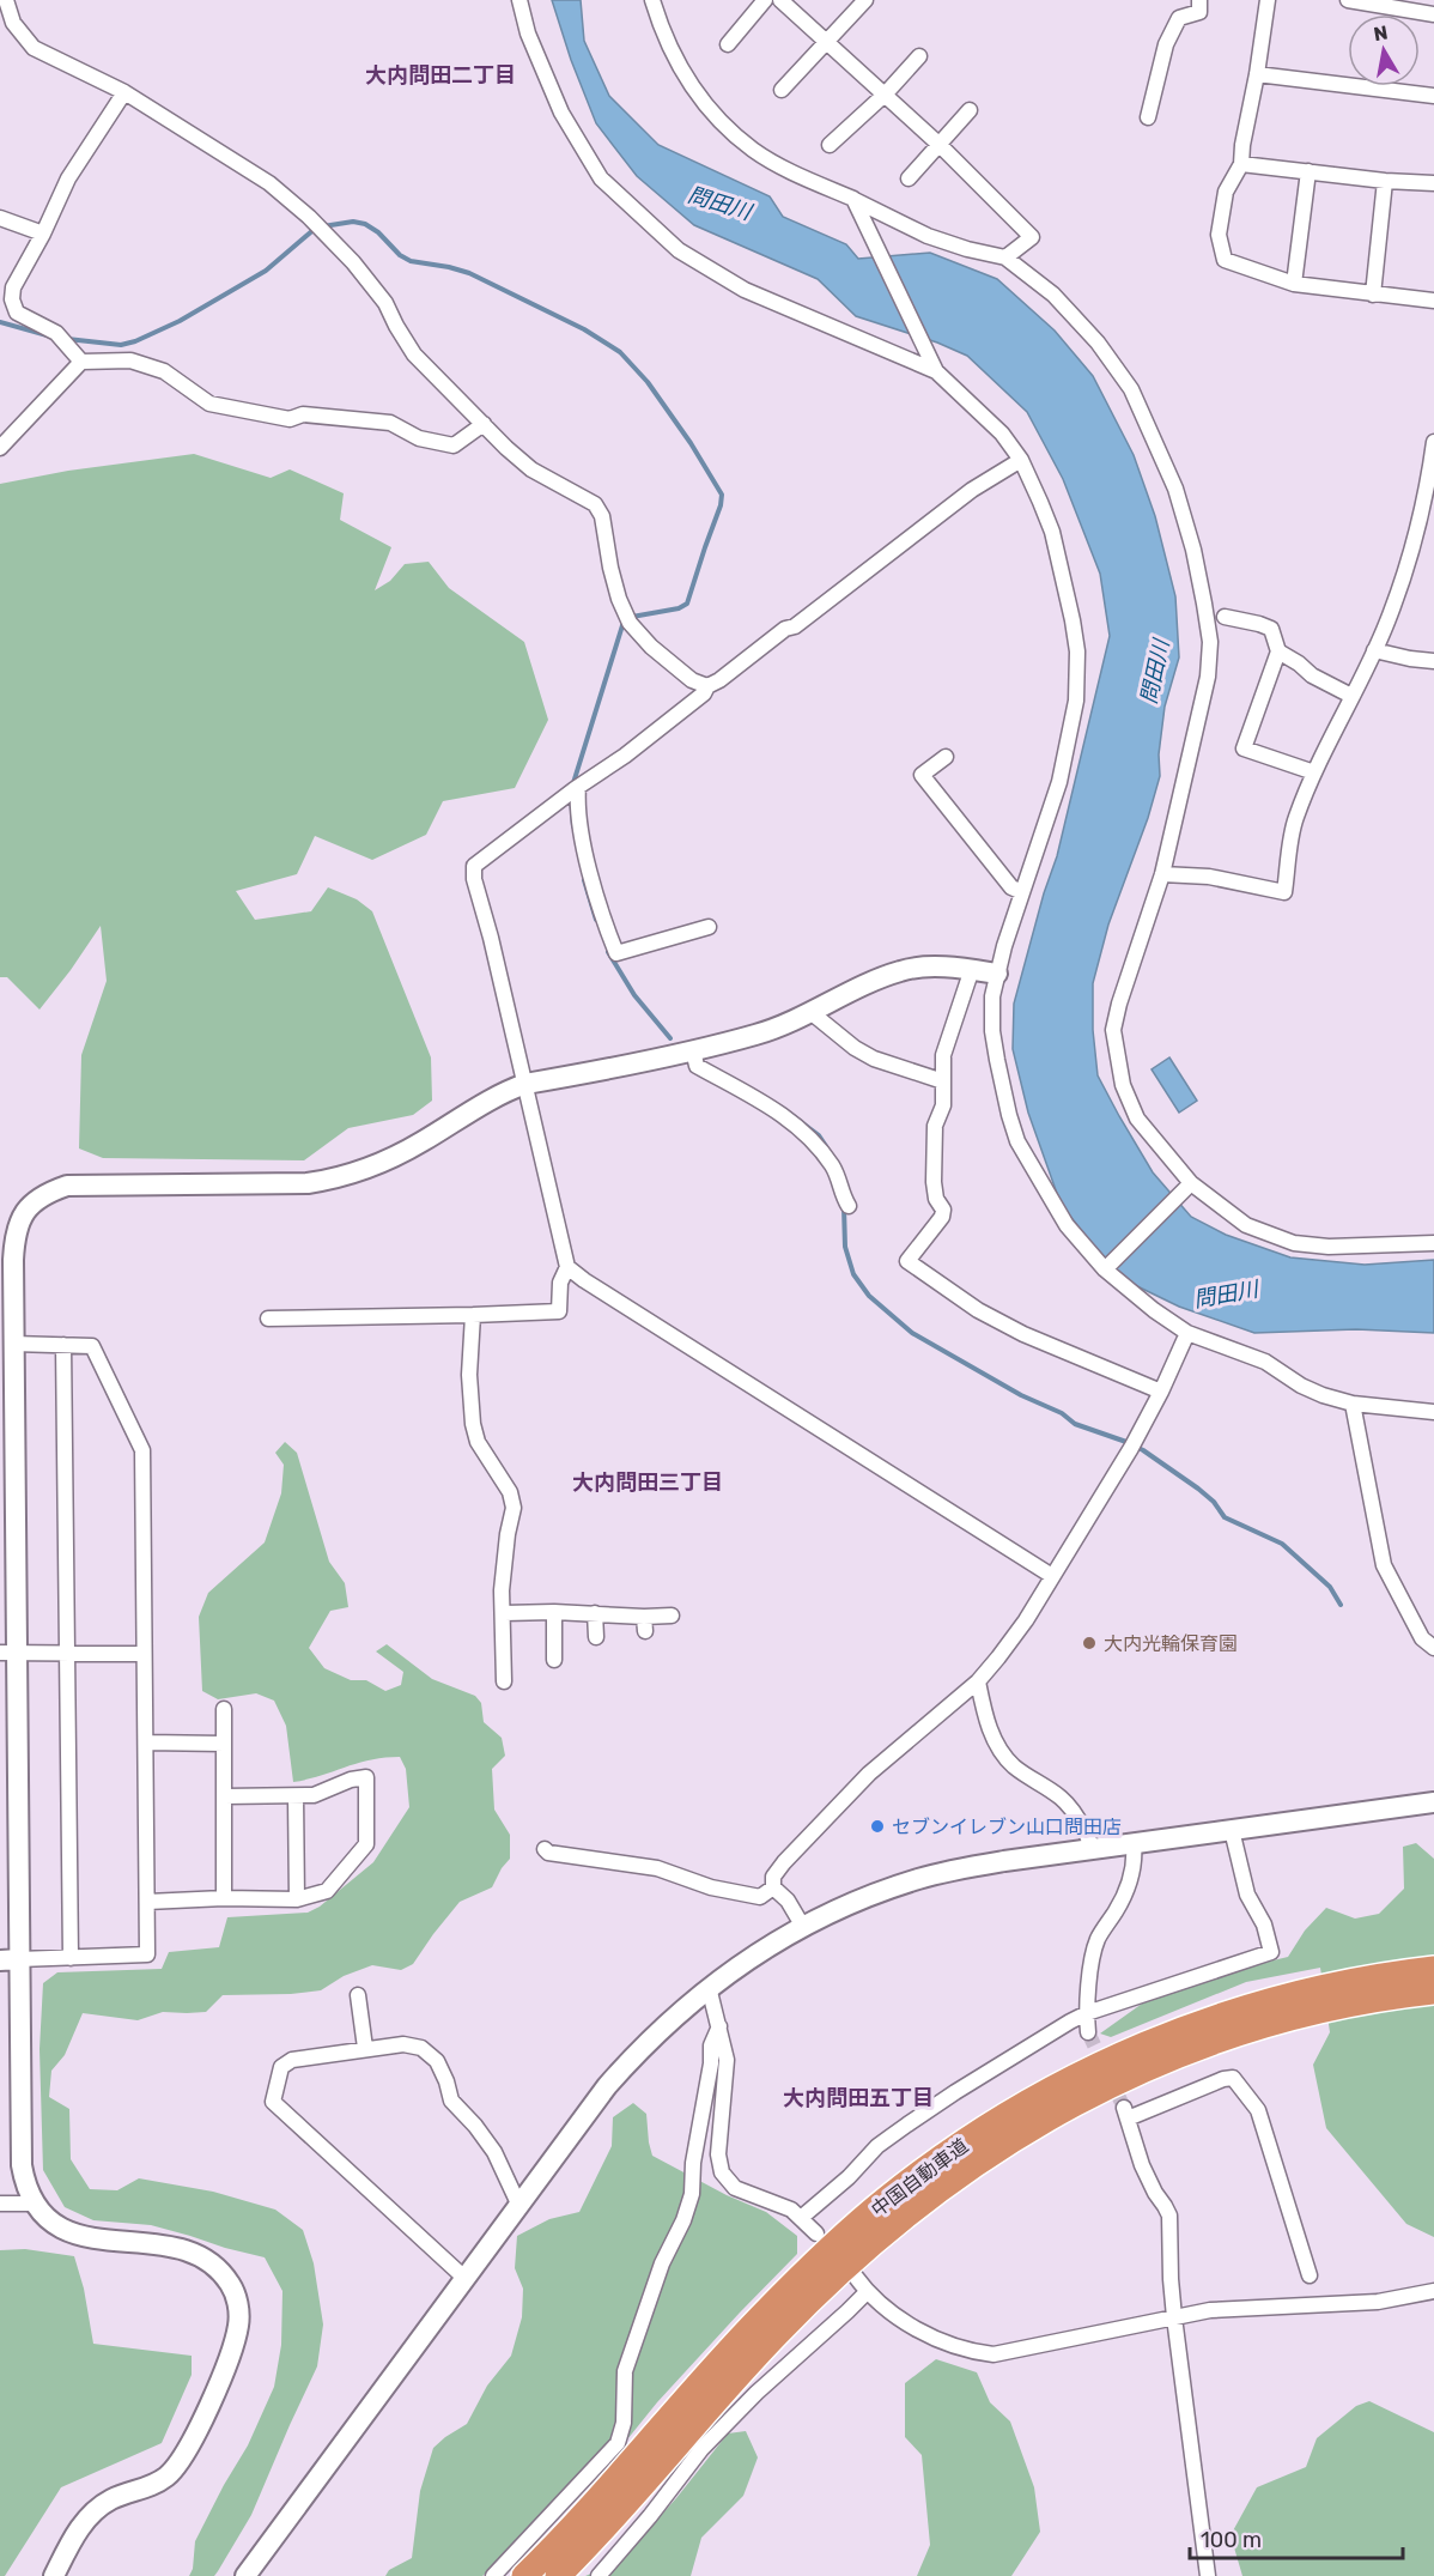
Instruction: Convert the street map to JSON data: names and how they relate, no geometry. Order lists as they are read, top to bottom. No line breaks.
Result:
{"streets":{"highway":["中国自動車道"]},"districts":["大内問田二丁目","大内問田三丁目","大内問田五丁目"],"water":["問田川"],"places":["大内光輪保育園","セブンイレブン山口問田店"],"scale_bar":"100 m","north":"top"}
